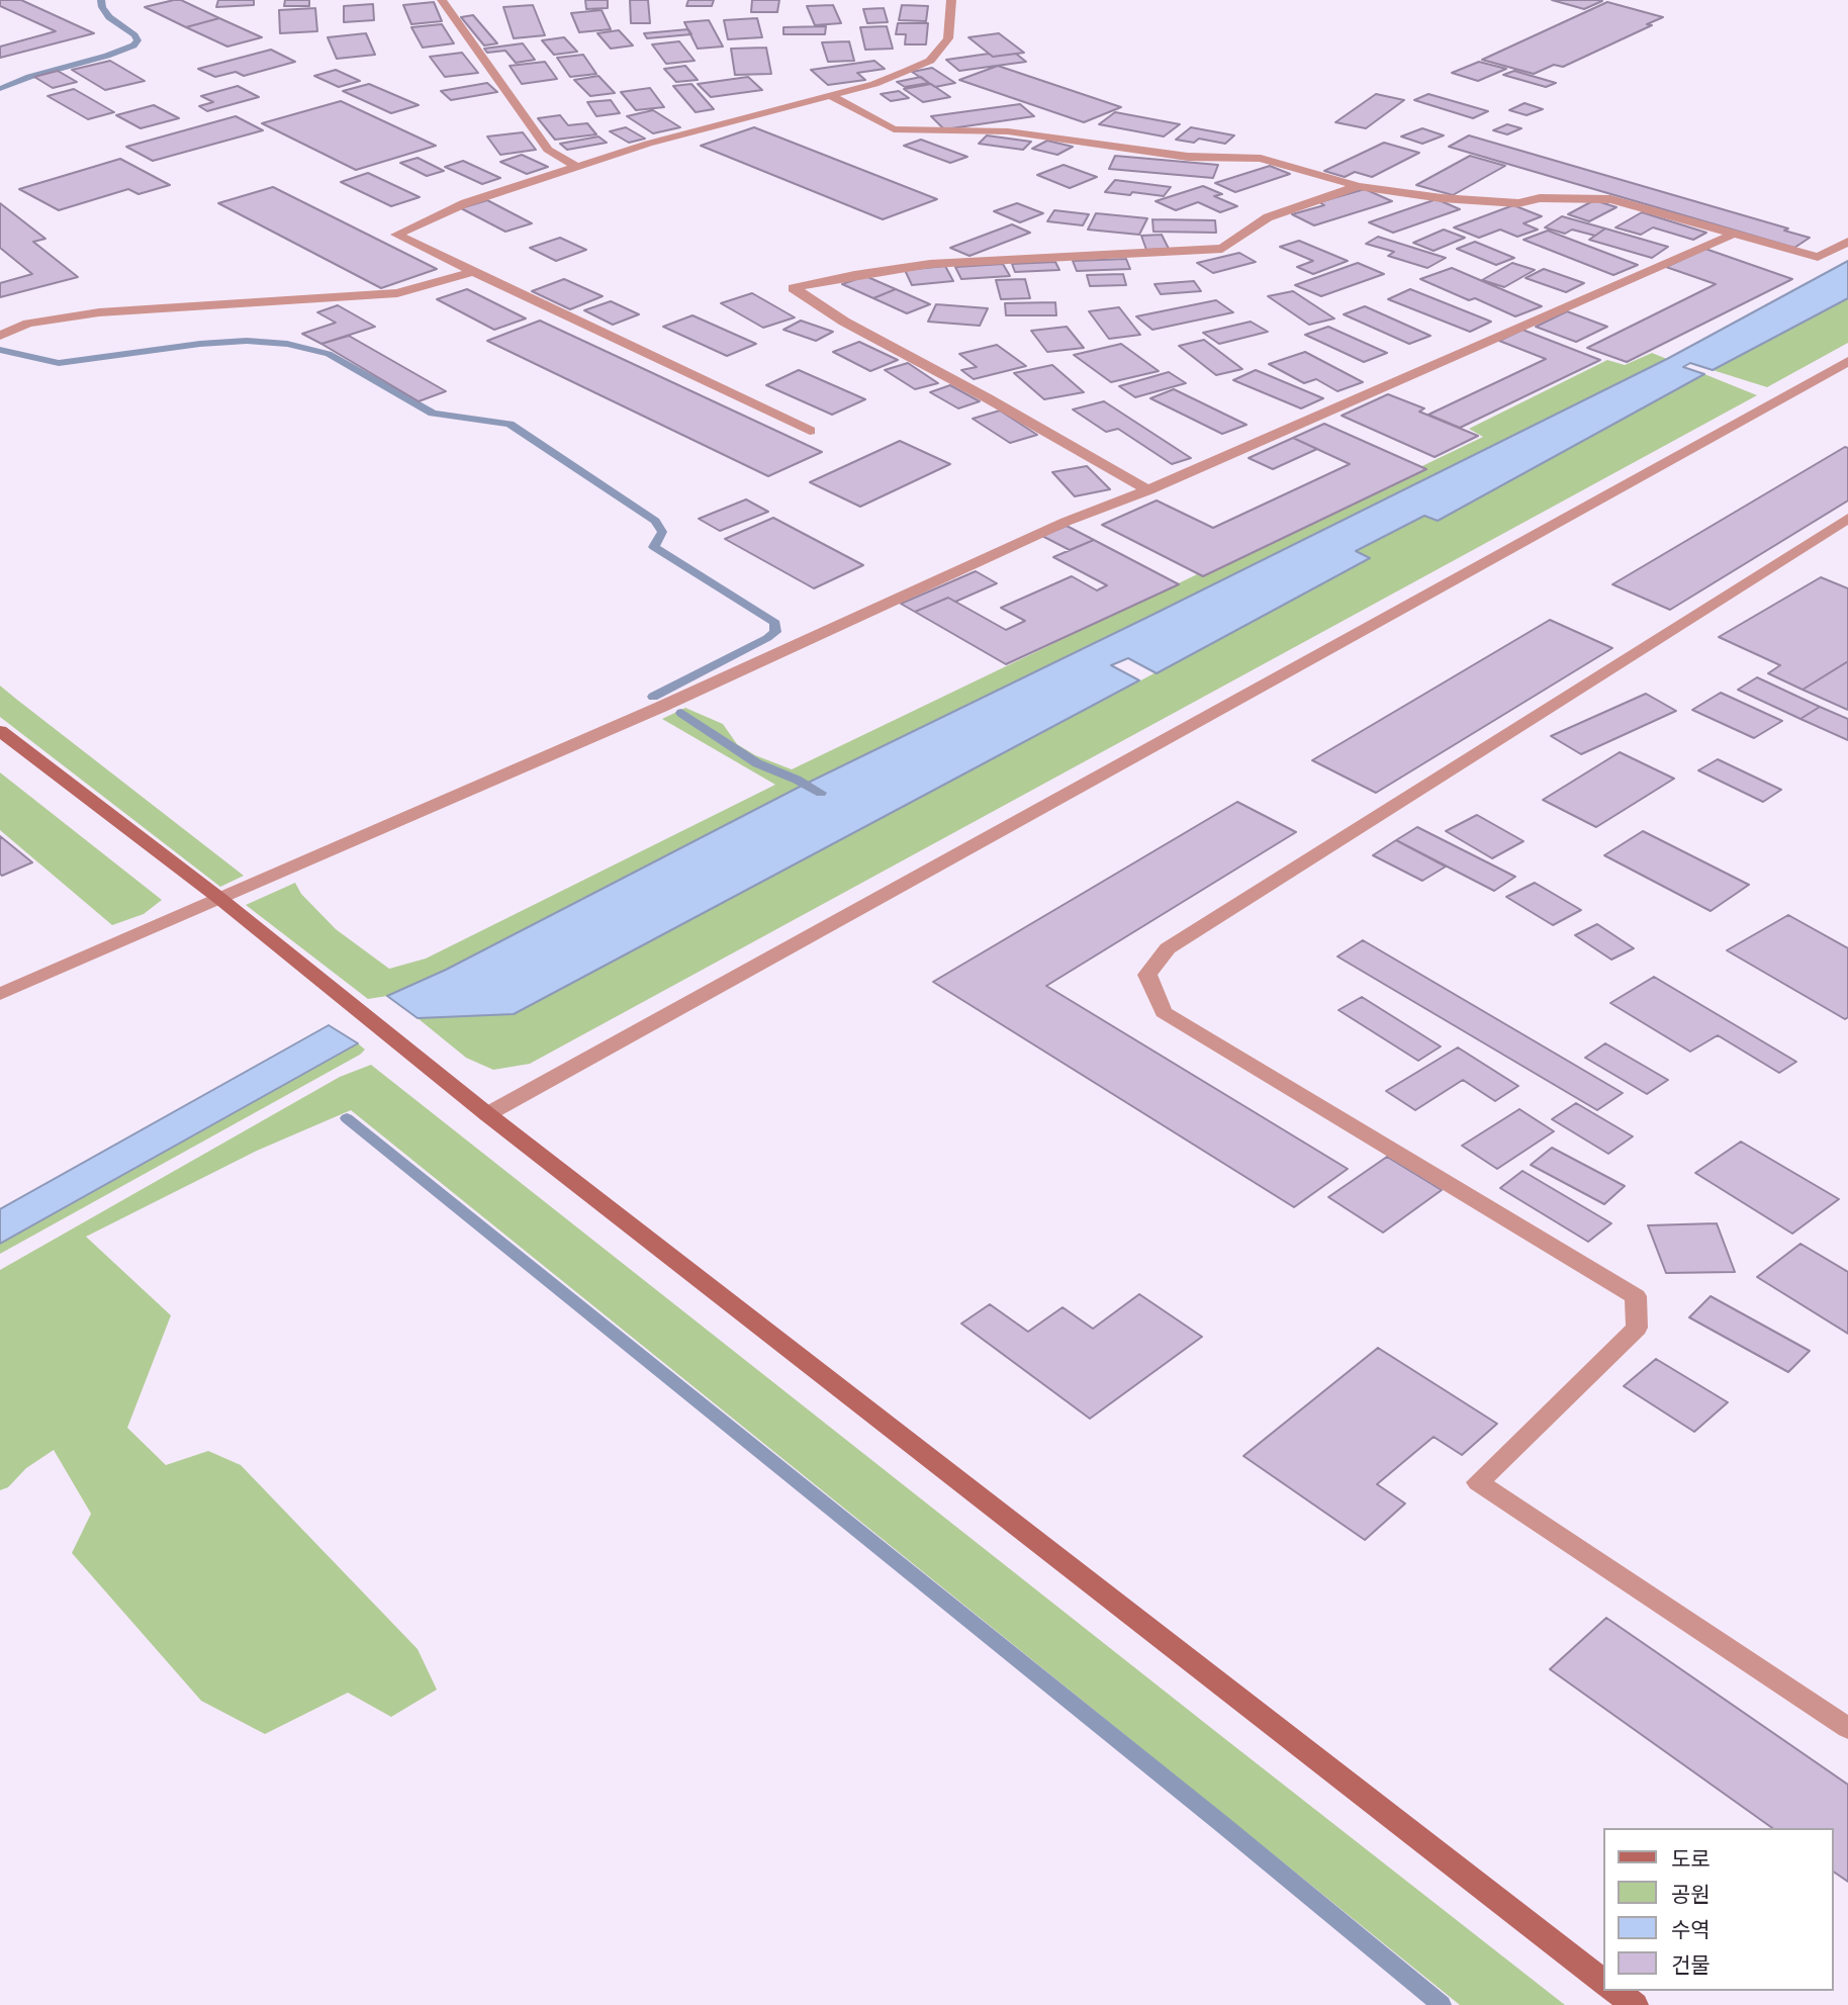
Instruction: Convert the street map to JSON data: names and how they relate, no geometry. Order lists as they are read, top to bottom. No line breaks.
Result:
{"legend":["도로","공원","수역","건물"]}
